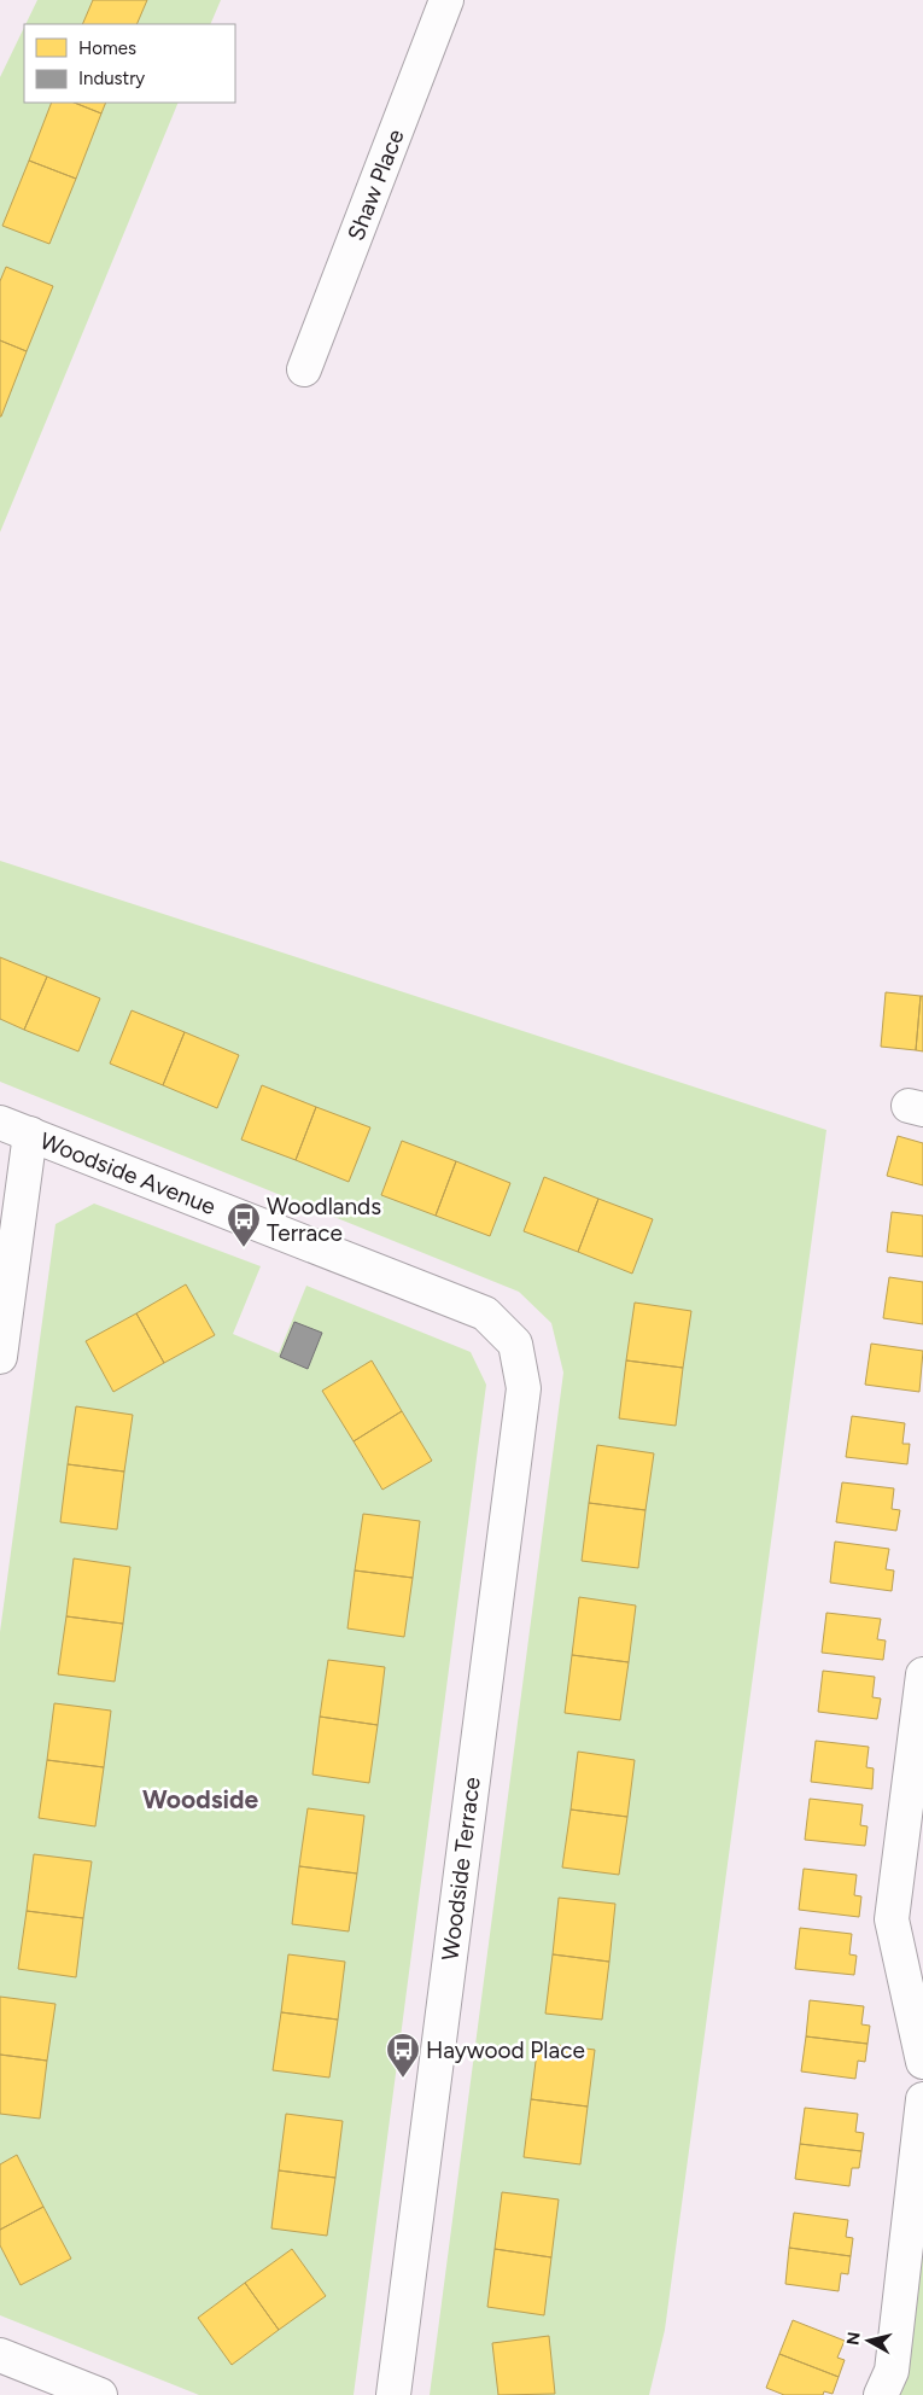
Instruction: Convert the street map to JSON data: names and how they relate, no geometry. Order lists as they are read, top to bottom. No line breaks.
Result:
{"streets":{"street":["Shaw Place","Woodside Avenue","Woodside Terrace"]},"crossings":[["Woodside Avenue","Woodside Terrace"]],"districts":["Woodside"],"places":{"bus stop":["Woodlands Terrace","Haywood Place"]},"legend":["Homes","Industry"],"north":"left"}
